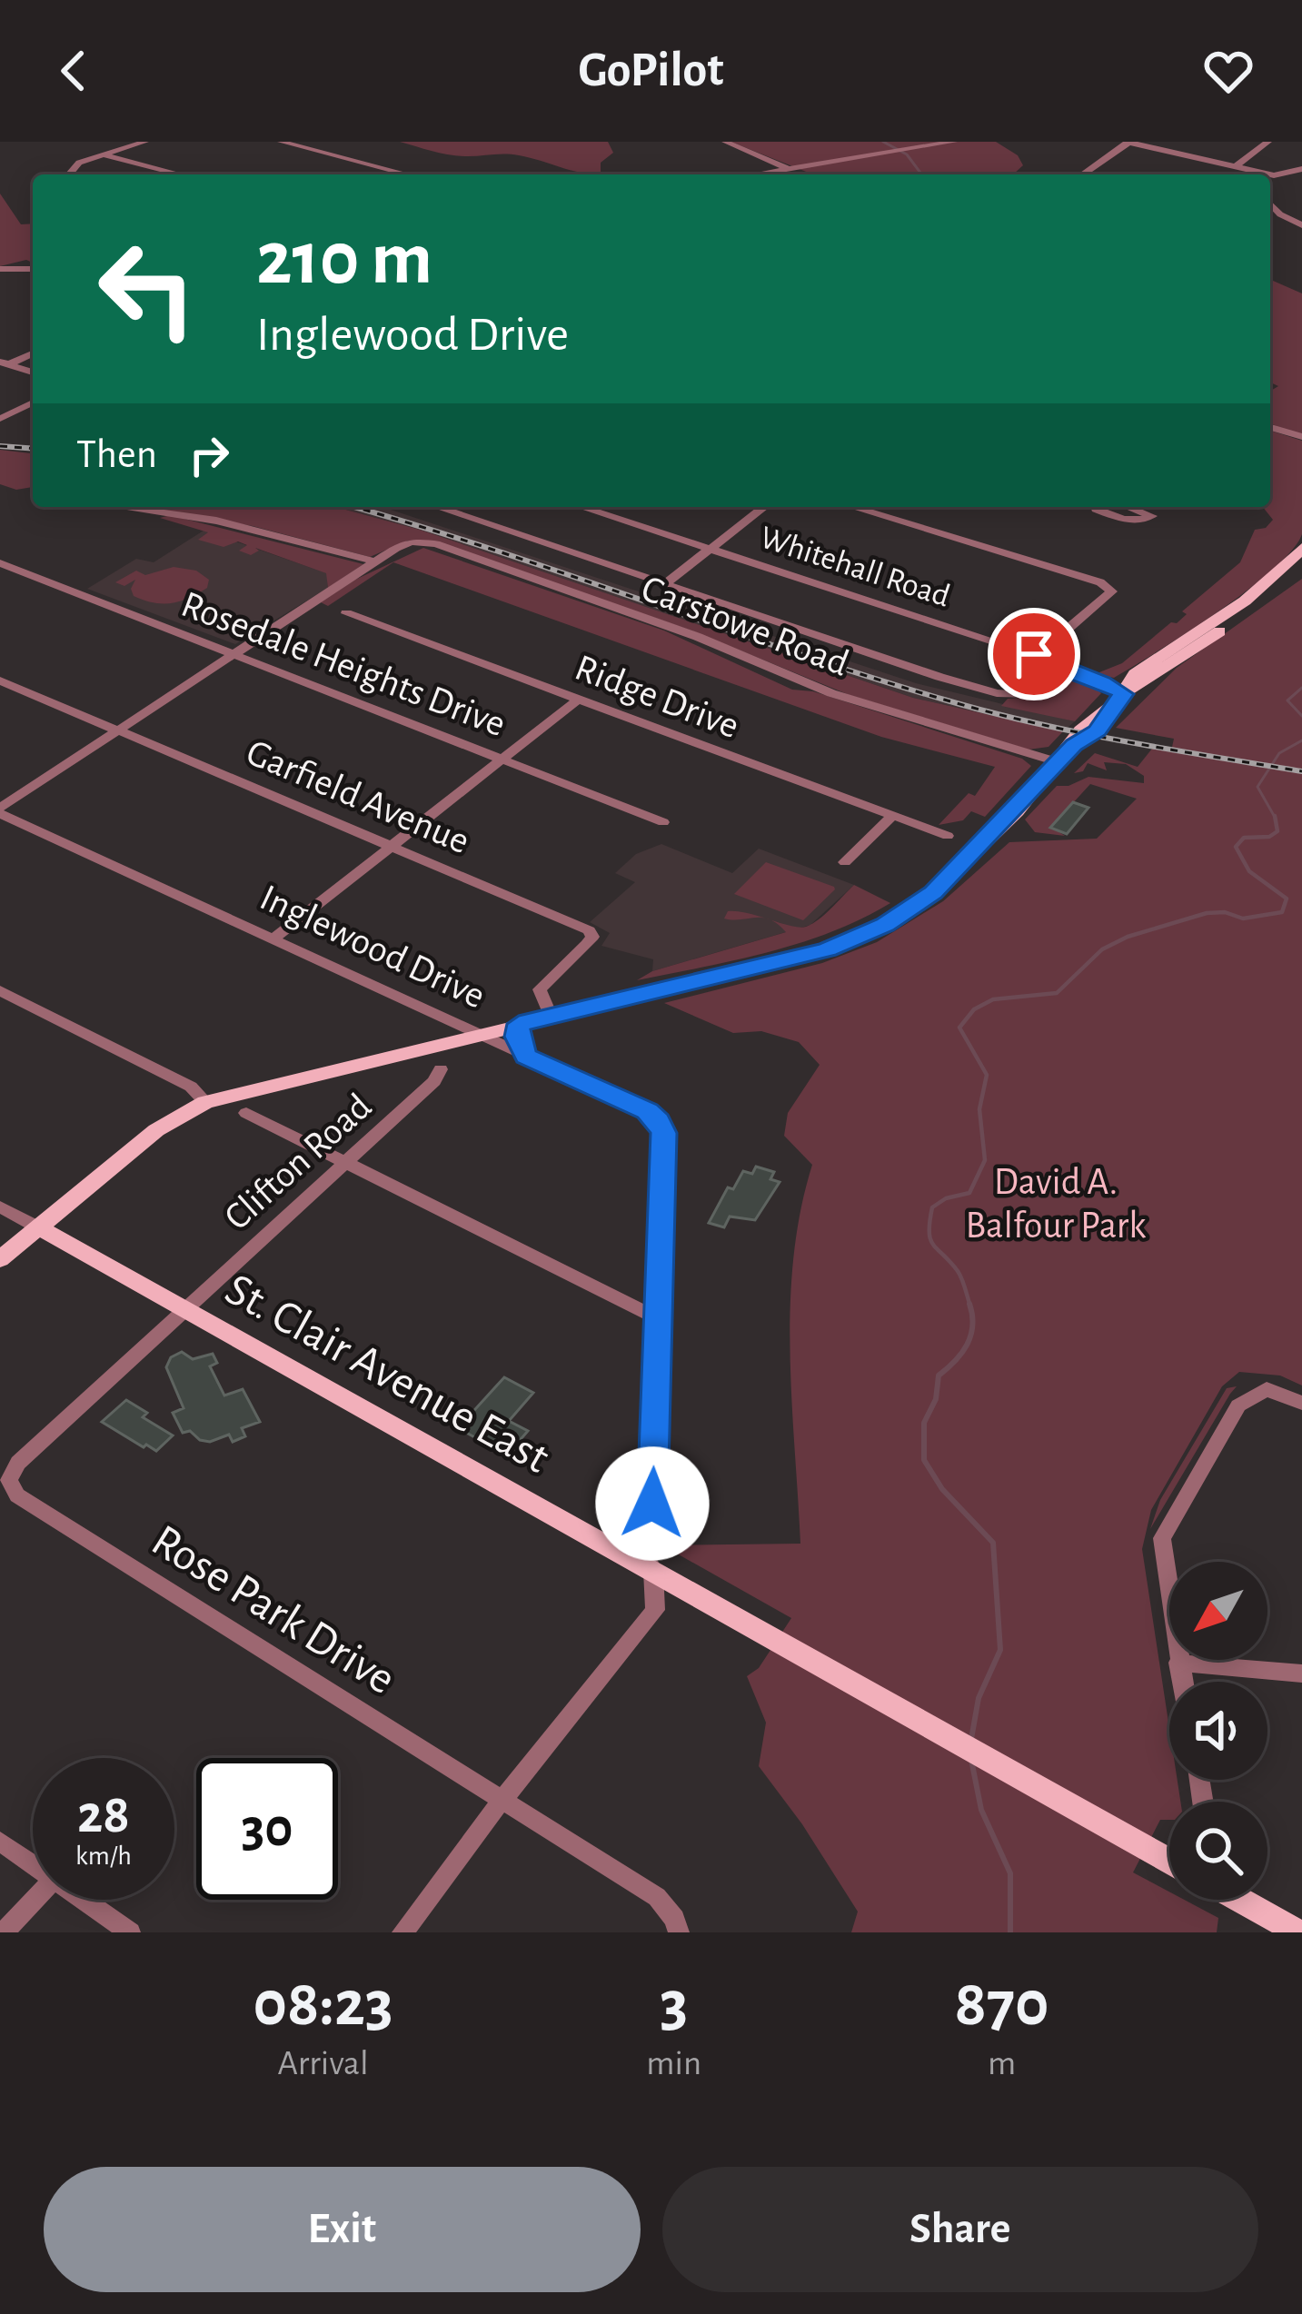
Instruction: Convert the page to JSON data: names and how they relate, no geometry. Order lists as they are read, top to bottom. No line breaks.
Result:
{"streets":{"main road":["St. Clair Avenue East"],"street":["Whitehall Road","Carstowe Road","Rosedale Heights Drive","Ridge Drive","Garfield Avenue","Inglewood Drive","Clifton Road","Rose Park Drive"]},"crossings":[["Inglewood Drive","St. Clair Avenue East"],["Inglewood Drive","Rose Park Drive"],["Clifton Road","St. Clair Avenue East"],["Clifton Road","Rose Park Drive"]],"parks":["David A. Balfour Park"],"north":"bottom left","page":{"header":"GoPilot","turn":["210 m","Inglewood Drive"],"then":"Then","speed":"28 km/h","limit":"30","eta":["08:23","Arrival","3","min","870","m"],"buttons":["Exit","Share"]}}
